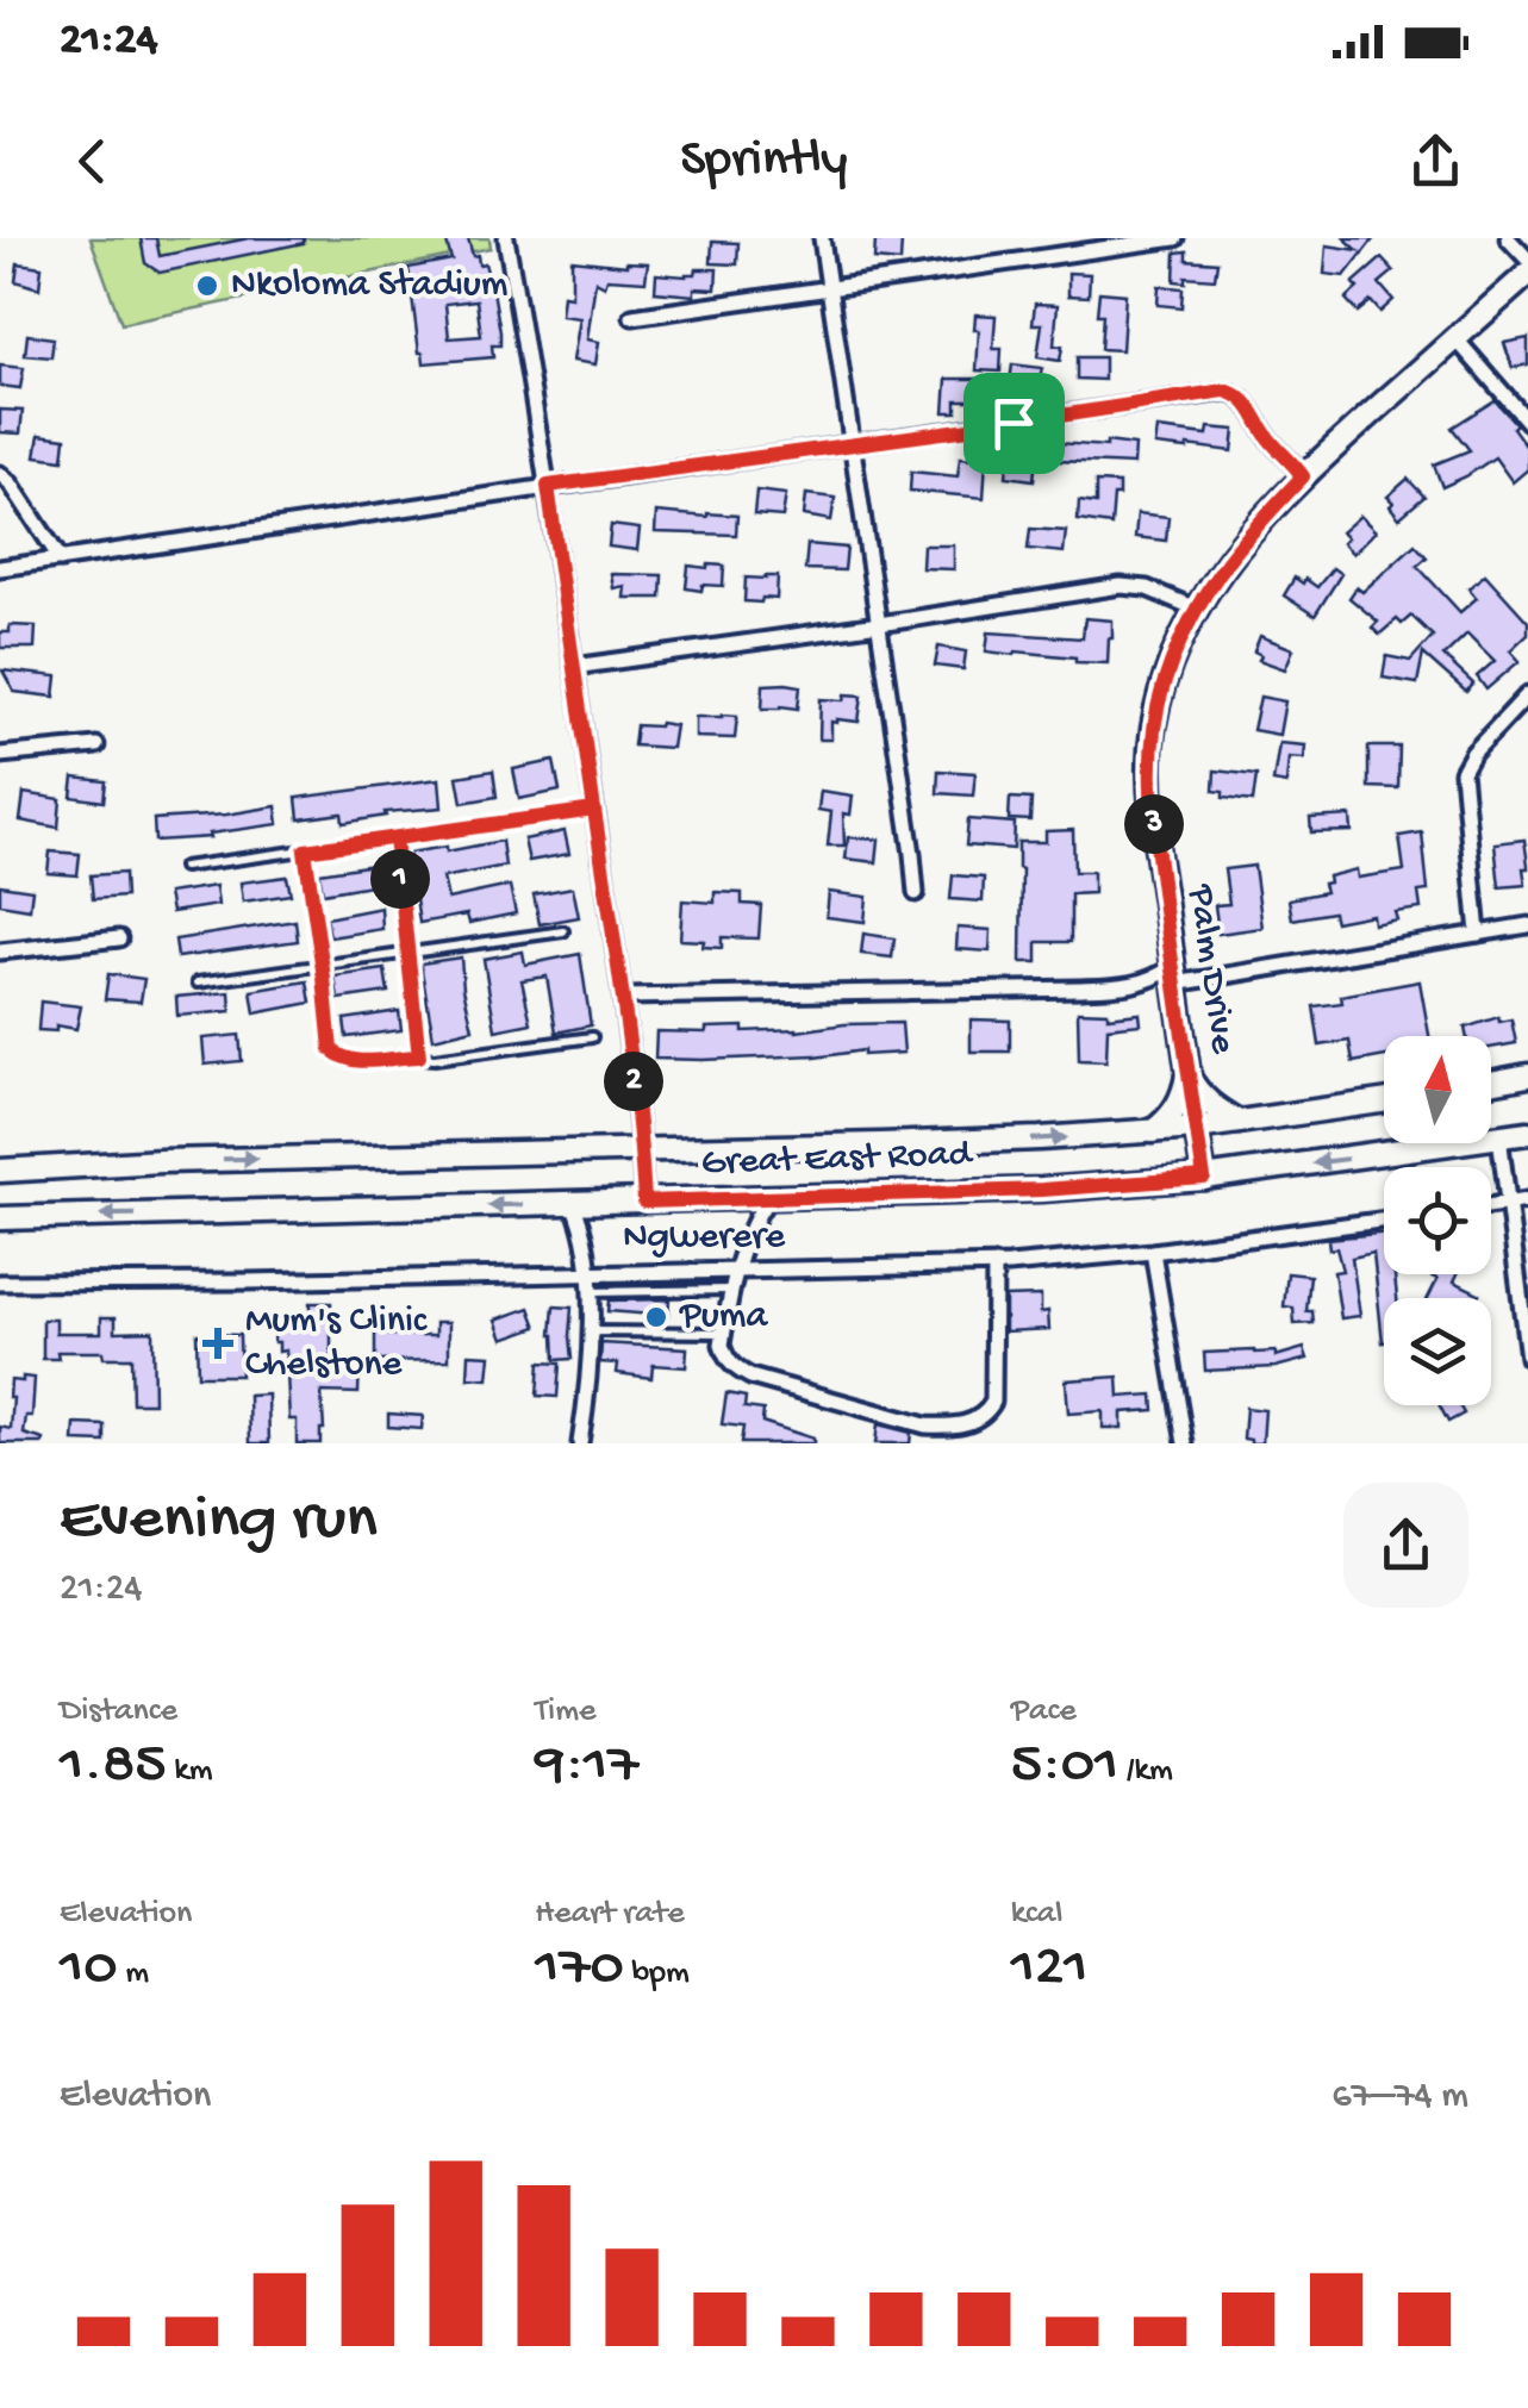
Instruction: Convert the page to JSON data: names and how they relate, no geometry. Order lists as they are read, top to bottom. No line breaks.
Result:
{"streets":{"main road":["Palm Drive","Great East Road"],"street":["Ngwerere"]},"crossings":[["Palm Drive","Great East Road"]],"places":{"other":["Nkoloma Stadium","Puma"],"health":["Mum's Clinic Chelstone"]},"north":"top","page":{"status":"21:24","header":"Sprintly","pins":["3","1","2"],"heading":["Evening run","21:24"],"stats":[["Distance","1.85 km"],["Time","9:17"],["Pace","5:01 /km"],["Elevation","10 m"],["Heart rate","170 bpm"],["kcal","121"]],"chart":["Elevation","67–74 m"]}}
